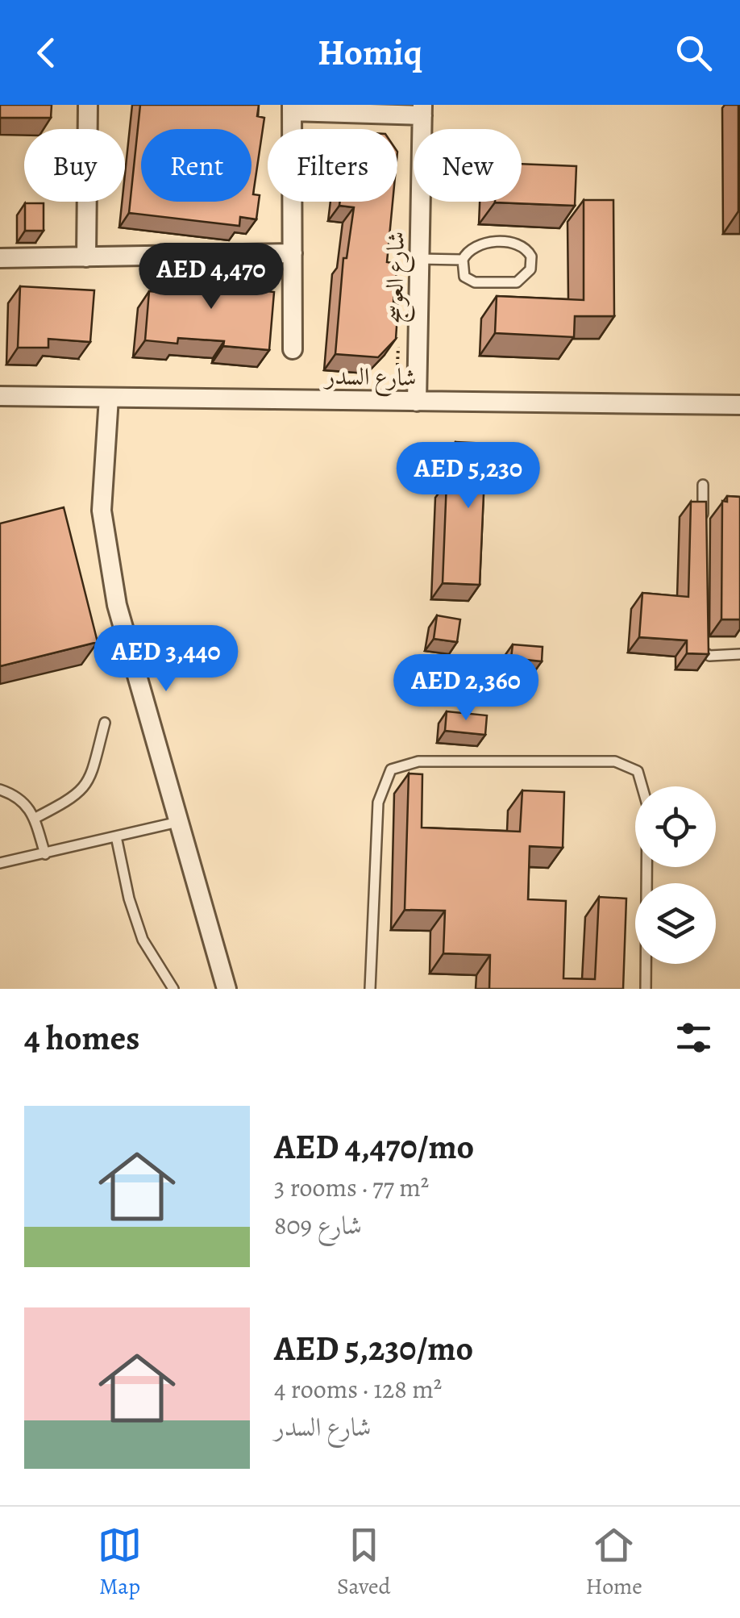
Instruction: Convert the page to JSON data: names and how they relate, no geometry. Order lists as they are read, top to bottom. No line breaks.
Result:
{"streets":{"street":["شارع العوسج","شارع السدر"]},"crossings":[["شارع العوسج","شارع السدر"]],"page":{"header":"Homiq","chip":["Buy","Rent","Filters","New"],"price":["AED 4,470","AED 5,230","AED 3,440","AED 2,360"],"heading":"4 homes","list":[{"name":"AED 4,470/mo","note":"3 rooms · 77 m² · شارع 809"},{"name":"AED 5,230/mo","note":"4 rooms · 128 m² · شارع السدر"}],"tabs":["Map","Saved","Home"]}}
